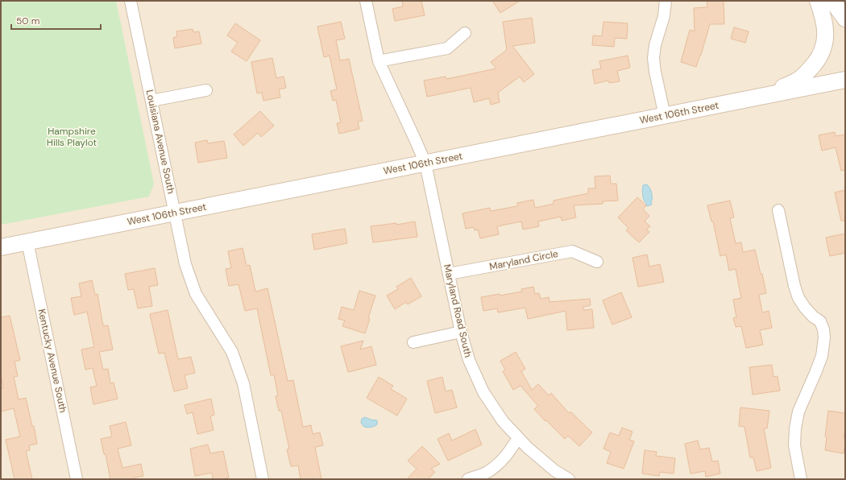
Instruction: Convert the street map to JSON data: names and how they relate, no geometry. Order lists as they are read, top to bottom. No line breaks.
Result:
{"streets":{"street":["West 106th Street","Louisiana Avenue South","Maryland Circle","Maryland Road South","Kentucky Avenue South"]},"crossings":[["West 106th Street","Louisiana Avenue South"],["West 106th Street","Maryland Road South"],["West 106th Street","Kentucky Avenue South"],["Maryland Circle","Maryland Road South"]],"parks":["Hampshire Hills Playlot"],"scale_bar":"50 m"}
